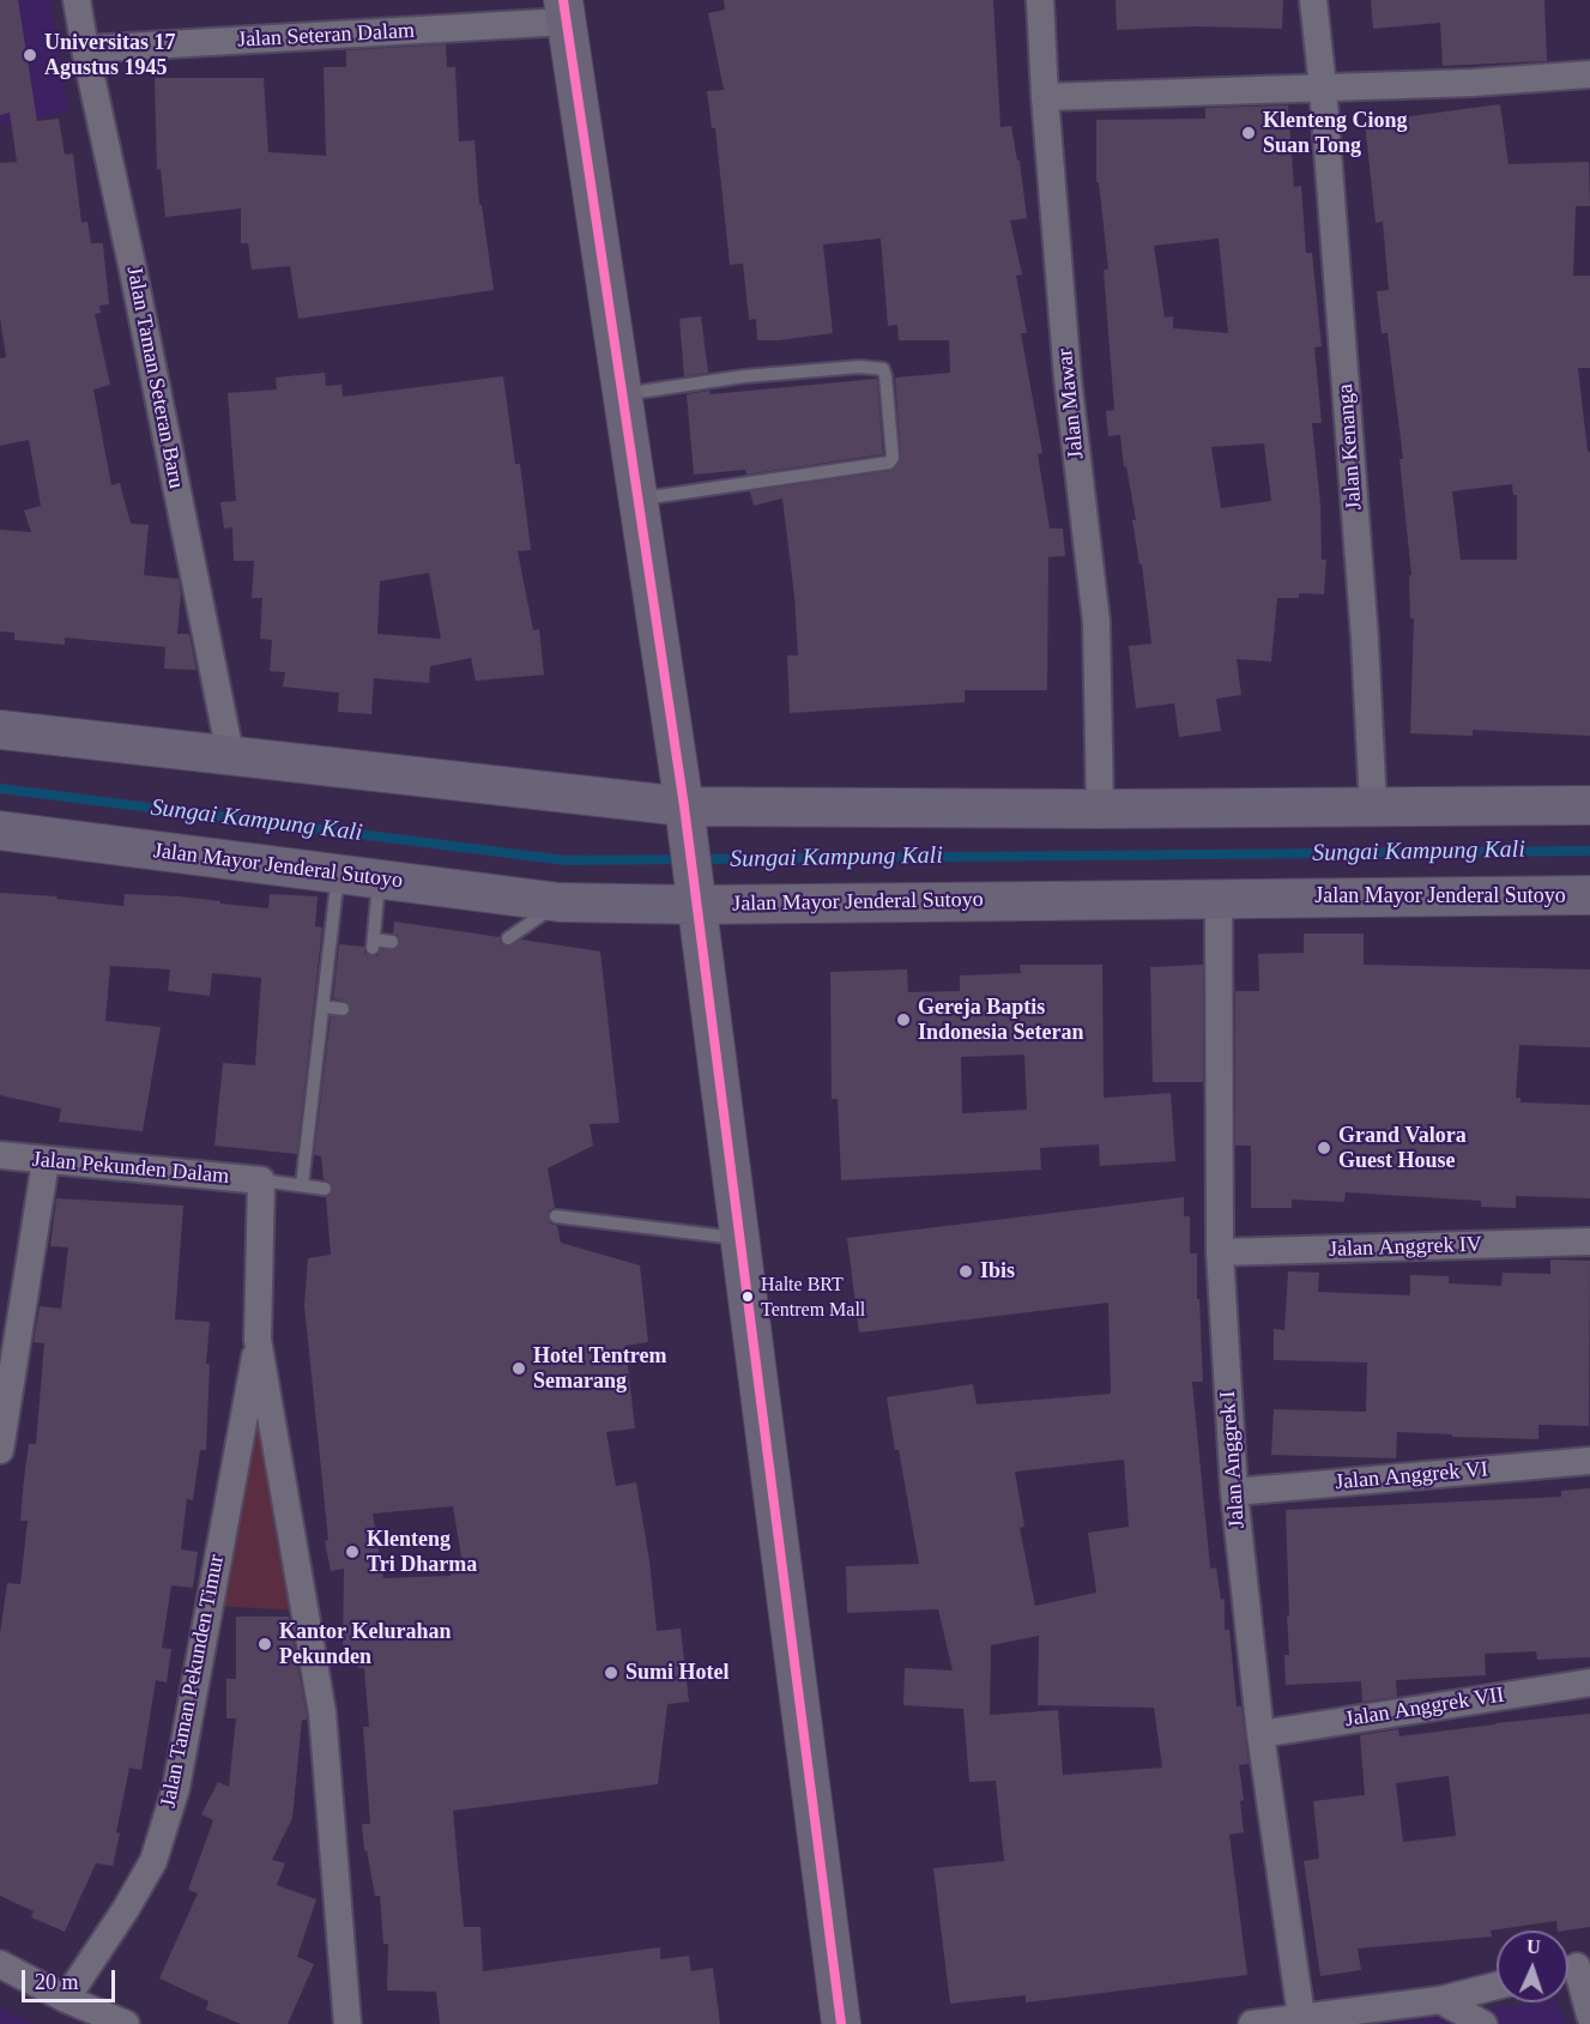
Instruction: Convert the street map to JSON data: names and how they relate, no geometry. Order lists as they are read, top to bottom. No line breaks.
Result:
{"streets":{"main road":["Jalan Mayor Jenderal Sutoyo"],"street":["Jalan Seteran Dalam","Jalan Taman Seteran Baru","Jalan Mawar","Jalan Kenanga","Jalan Pekunden Dalam","Jalan Anggrek IV","Jalan Anggrek I","Jalan Anggrek VI","Jalan Taman Pekunden Timur","Jalan Anggrek VII"]},"crossings":[["Jalan Seteran Dalam","Jalan Taman Seteran Baru"],["Jalan Mayor Jenderal Sutoyo","Jalan Anggrek I"],["Jalan Pekunden Dalam","Jalan Taman Pekunden Timur"],["Jalan Anggrek IV","Jalan Anggrek I"],["Jalan Anggrek I","Jalan Anggrek VI"],["Jalan Anggrek I","Jalan Anggrek VII"]],"water":["Sungai Kampung Kali"],"places":["Universitas 17 Agustus 1945","Klenteng Ciong Suan Tong","Gereja Baptis Indonesia Seteran","Grand Valora Guest House","Ibis","Halte BRT Tentrem Mall","Hotel Tentrem Semarang","Klenteng Tri Dharma","Kantor Kelurahan Pekunden","Sumi Hotel"],"scale_bar":"20 m","north":"top"}
